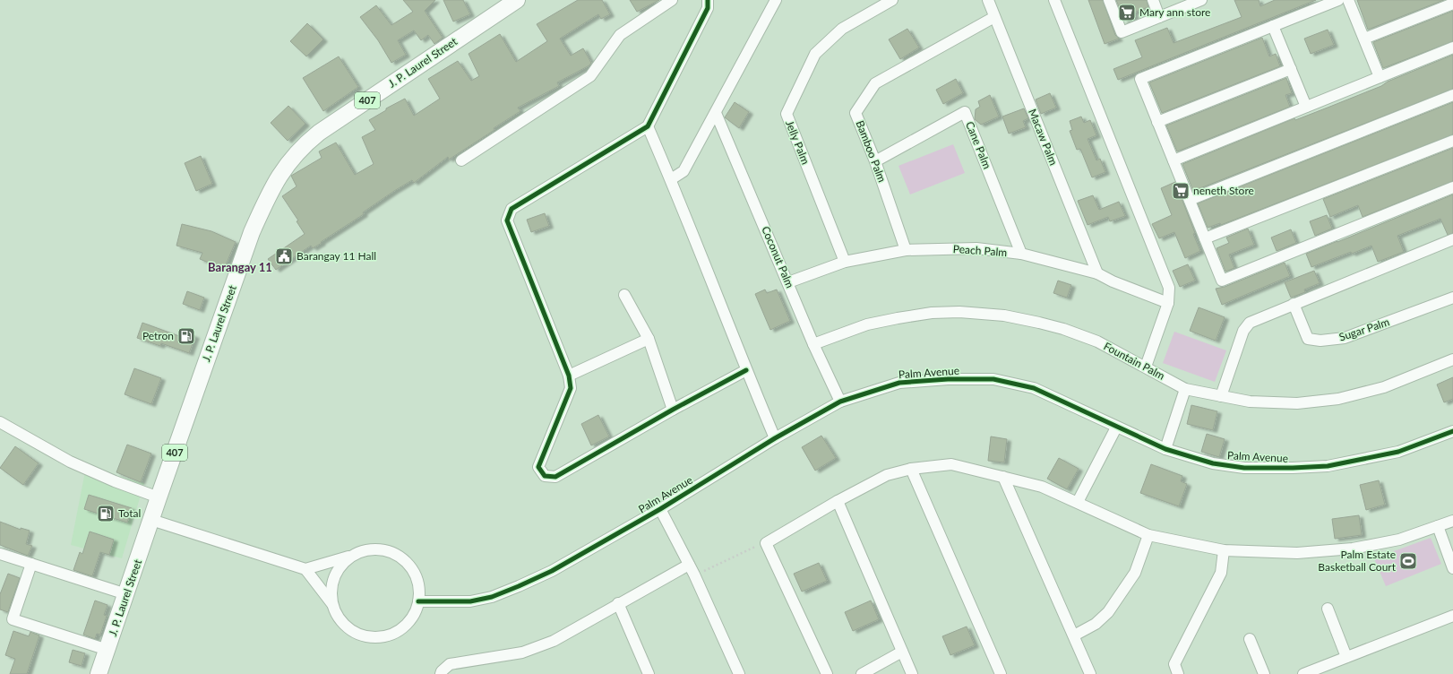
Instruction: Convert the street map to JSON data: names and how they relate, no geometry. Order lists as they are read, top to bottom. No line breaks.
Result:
{"streets":{"main road":["J. P. Laurel Street","407"],"street":["Macaw Palm","Jelly Palm","Cane Palm","Bamboo Palm","Peach Palm","Coconut Palm","Sugar Palm","Fountain Palm","Palm Avenue"]},"crossings":[["Macaw Palm","Bamboo Palm"],["Macaw Palm","Peach Palm"],["Jelly Palm","Peach Palm"],["Cane Palm","Bamboo Palm"],["Cane Palm","Peach Palm"],["Bamboo Palm","Peach Palm"],["Peach Palm","Coconut Palm"],["Coconut Palm","Fountain Palm"],["Coconut Palm","Palm Avenue"]],"districts":["Barangay 11"],"places":{"supermarket":["Mary ann store","neneth Store"],"public building":["Barangay 11 Hall"],"fuel station":["Petron","Total"],"sports":["Palm Estate Basketball Court"]}}
